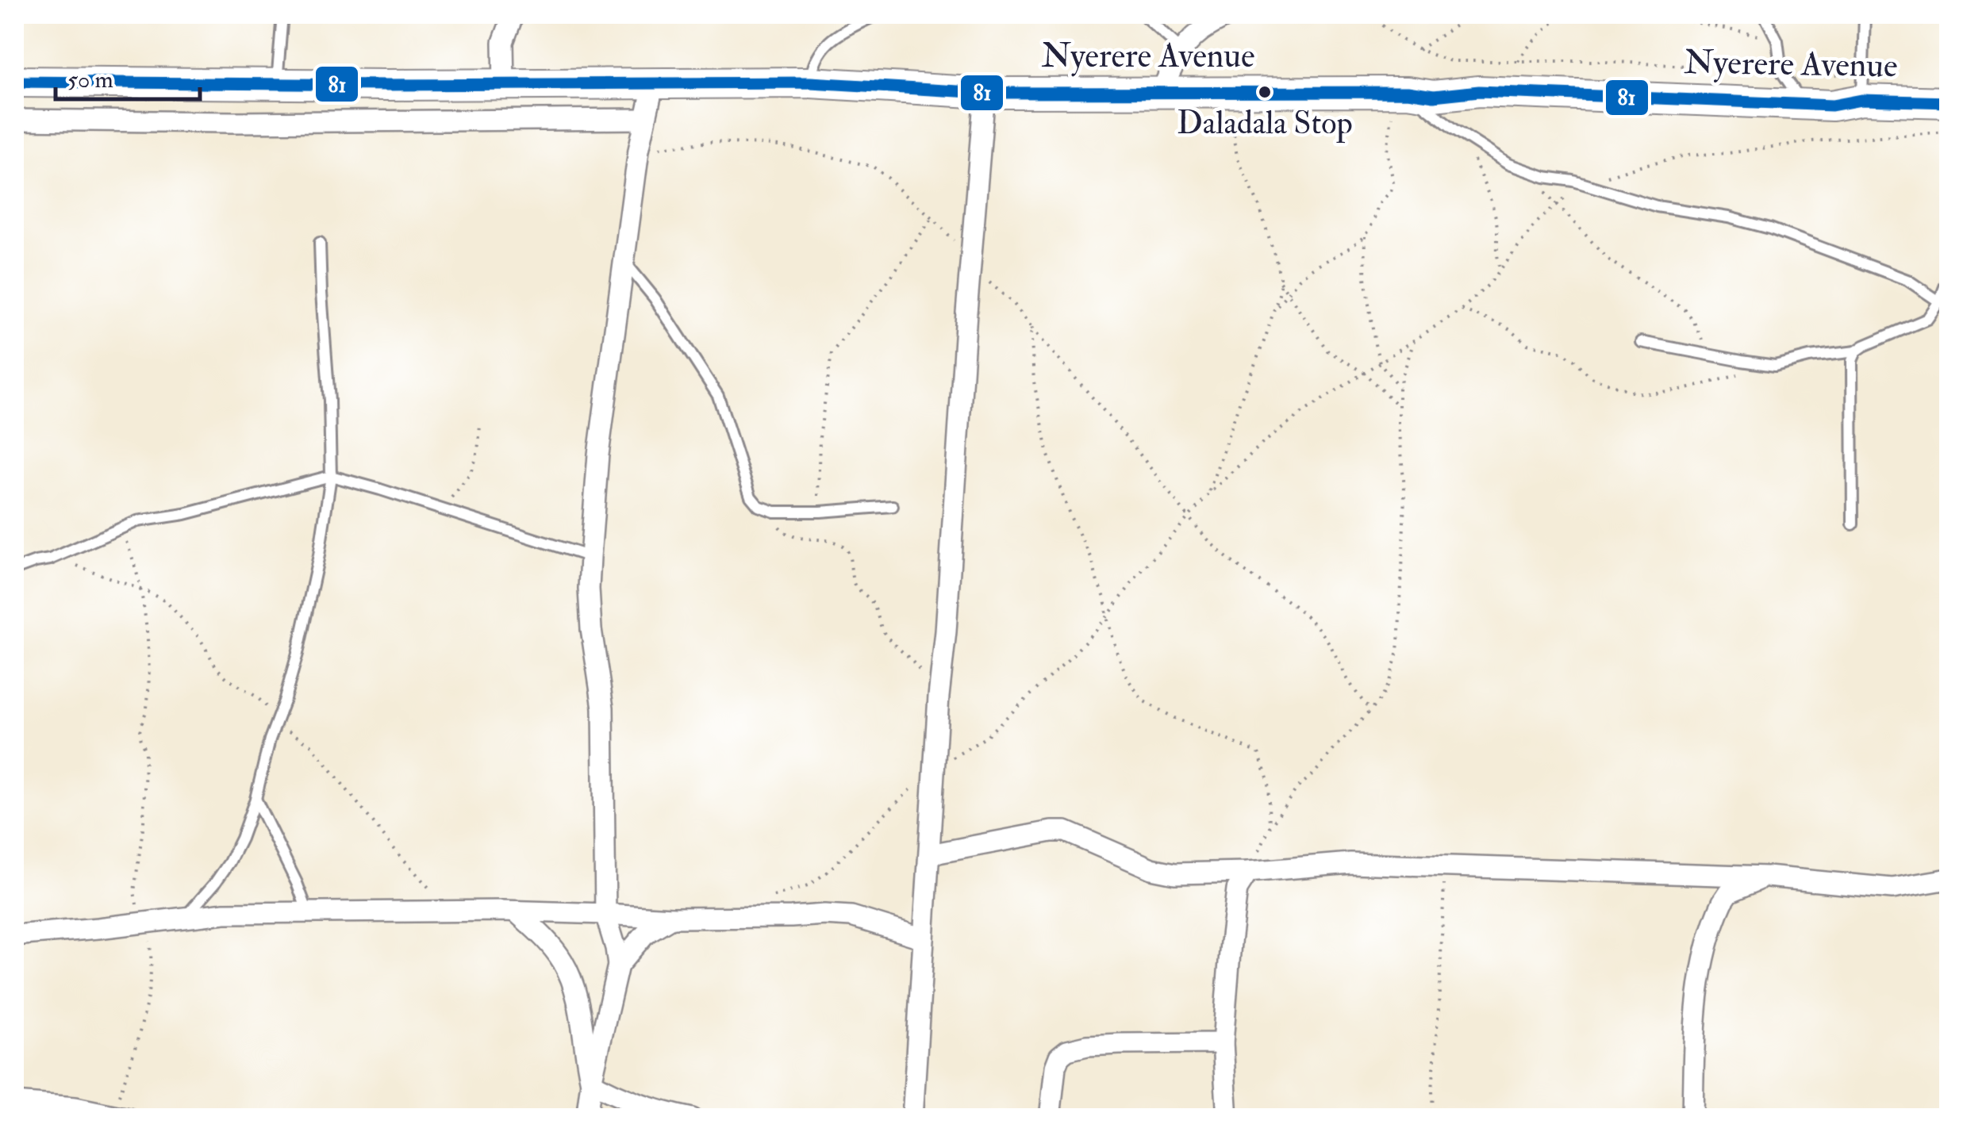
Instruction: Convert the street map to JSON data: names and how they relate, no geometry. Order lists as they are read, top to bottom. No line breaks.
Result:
{"streets":{"main road":["Nyerere Avenue"]},"places":["Daladala Stop"],"lines":["transit line 81"],"scale_bar":"50 m"}
